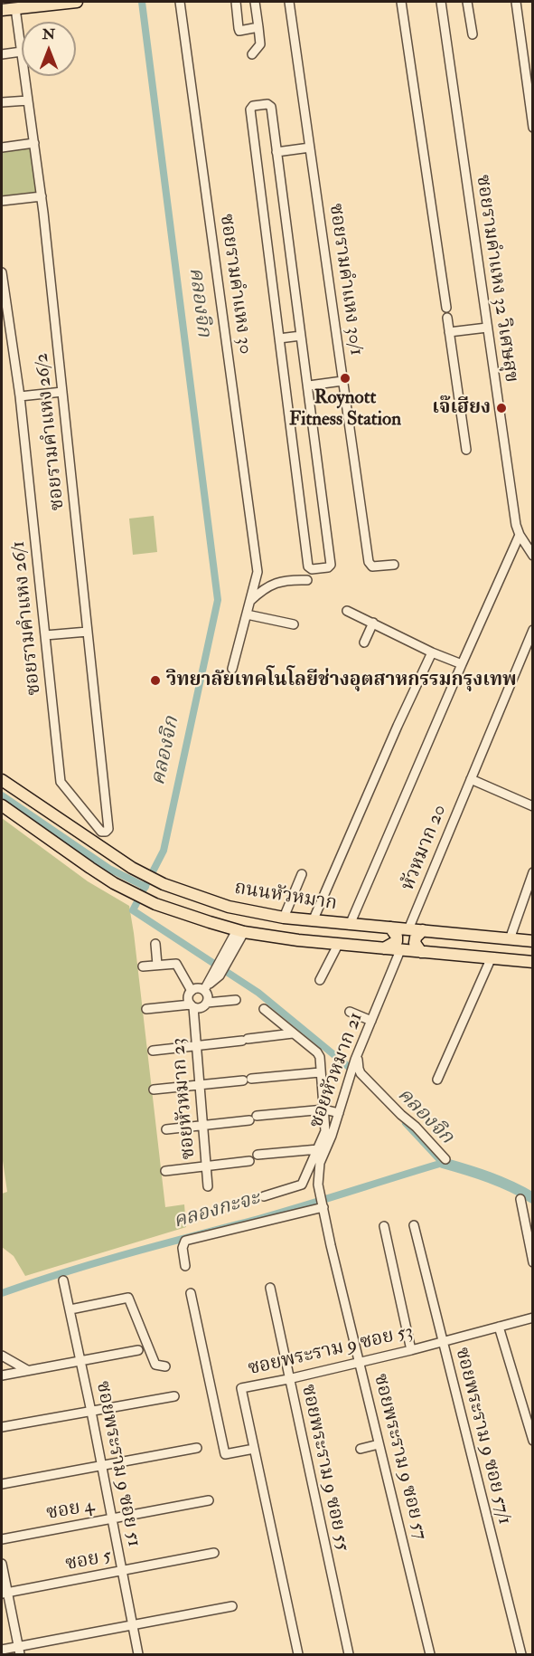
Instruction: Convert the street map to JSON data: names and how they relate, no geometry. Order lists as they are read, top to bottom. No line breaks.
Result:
{"streets":{"main road":["ถนนหัวหมาก"],"street":["ซอยรามคำแหง 32 วิเศษสุข","ซอยรามคำแหง 30/1","ซอยรามคำแหง 30","ซอยรามคำแหง 26/2","ซอยรามคำแหง 26/1","หัวหมาก 20","ซอยหัวหมาก 21","ซอยหัวหมาก 23","ซอยพระราม 9 ซอย 53","ซอยพระราม 9 ซอย 57/1","ซอยพระราม 9 ซอย 57","ซอยพระราม 9 ซอย 51","ซอยพระราม 9 ซอย 55","ซอย 4","ซอย 5"]},"crossings":[["ซอยรามคำแหง 26/2","ซอยรามคำแหง 26/1"],["หัวหมาก 20","ถนนหัวหมาก"],["ถนนหัวหมาก","ซอยหัวหมาก 21"],["ซอยหัวหมาก 21","ซอยพระราม 9 ซอย 57"],["ซอยพระราม 9 ซอย 53","ซอยพระราม 9 ซอย 57/1"],["ซอยพระราม 9 ซอย 53","ซอยพระราม 9 ซอย 57"],["ซอยพระราม 9 ซอย 53","ซอยพระราม 9 ซอย 55"],["ซอยพระราม 9 ซอย 51","ซอย 4"],["ซอยพระราม 9 ซอย 51","ซอย 5"]],"water":["คลองจิก","คลองกะจะ"],"places":["Roynott Fitness Station","เจ๊เฮียง","วิทยาลัยเทคโนโลยีช่างอุตสาหกรรมกรุงเทพ"],"north":"top"}
